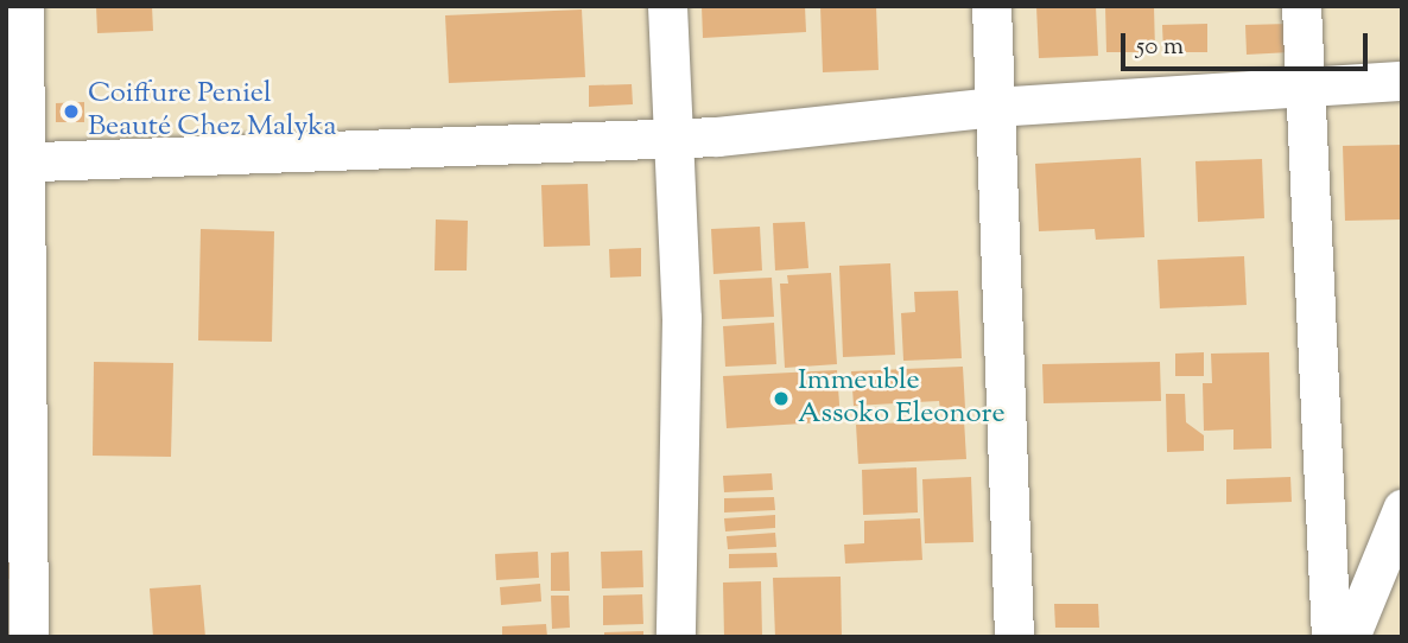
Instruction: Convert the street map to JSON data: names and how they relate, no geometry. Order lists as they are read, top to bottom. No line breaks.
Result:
{"places":["Coiffure Peniel Beauté Chez Malyka","Immeuble Assoko Eleonore"],"scale_bar":"50 m"}
